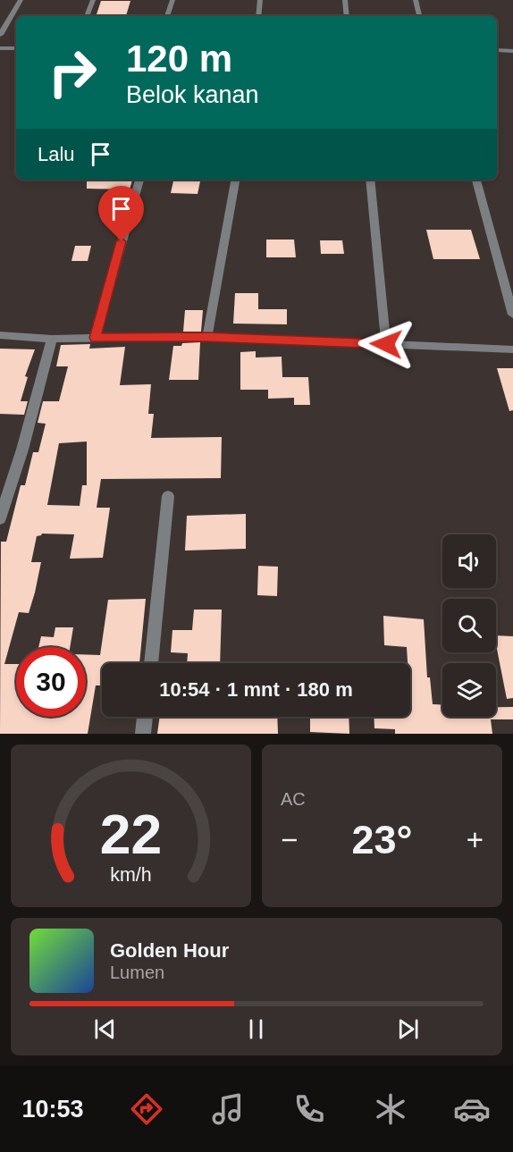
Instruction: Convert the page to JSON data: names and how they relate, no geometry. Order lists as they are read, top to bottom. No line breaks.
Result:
{"page":{"turn":["120 m","Belok kanan"],"then":"Lalu","limit":"30","trip":"10:54 · 1 mnt · 180 m","tile":"AC","heat":["−","23°","+"],"song":["Golden Hour","Lumen"],"tabs":"10:53","gauge":["22","km/h"]}}
